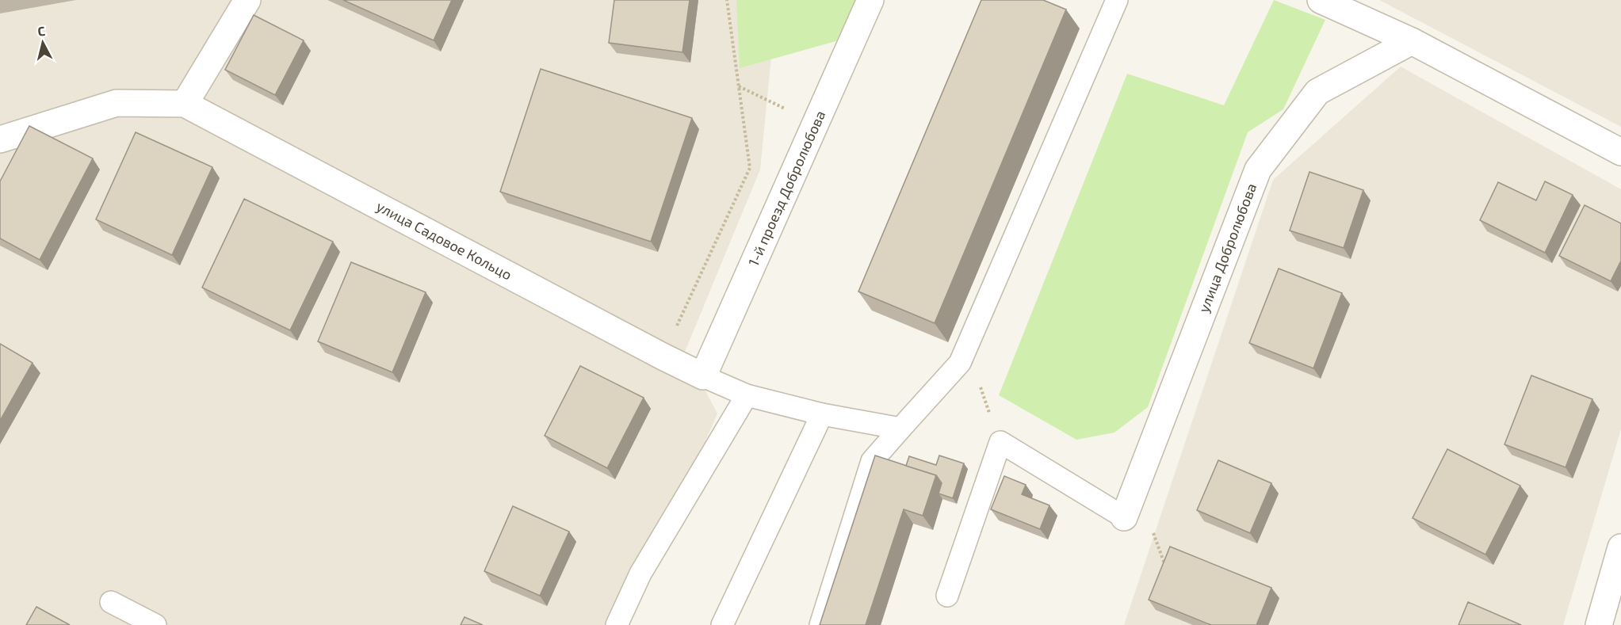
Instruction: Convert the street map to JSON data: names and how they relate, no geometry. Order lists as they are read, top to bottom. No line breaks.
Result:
{"streets":{"street":["1-й проезд Добролюбова","улица Садовое Кольцо","улица Добролюбова"]},"crossings":[["1-й проезд Добролюбова","улица Садовое Кольцо"]],"north":"top"}
